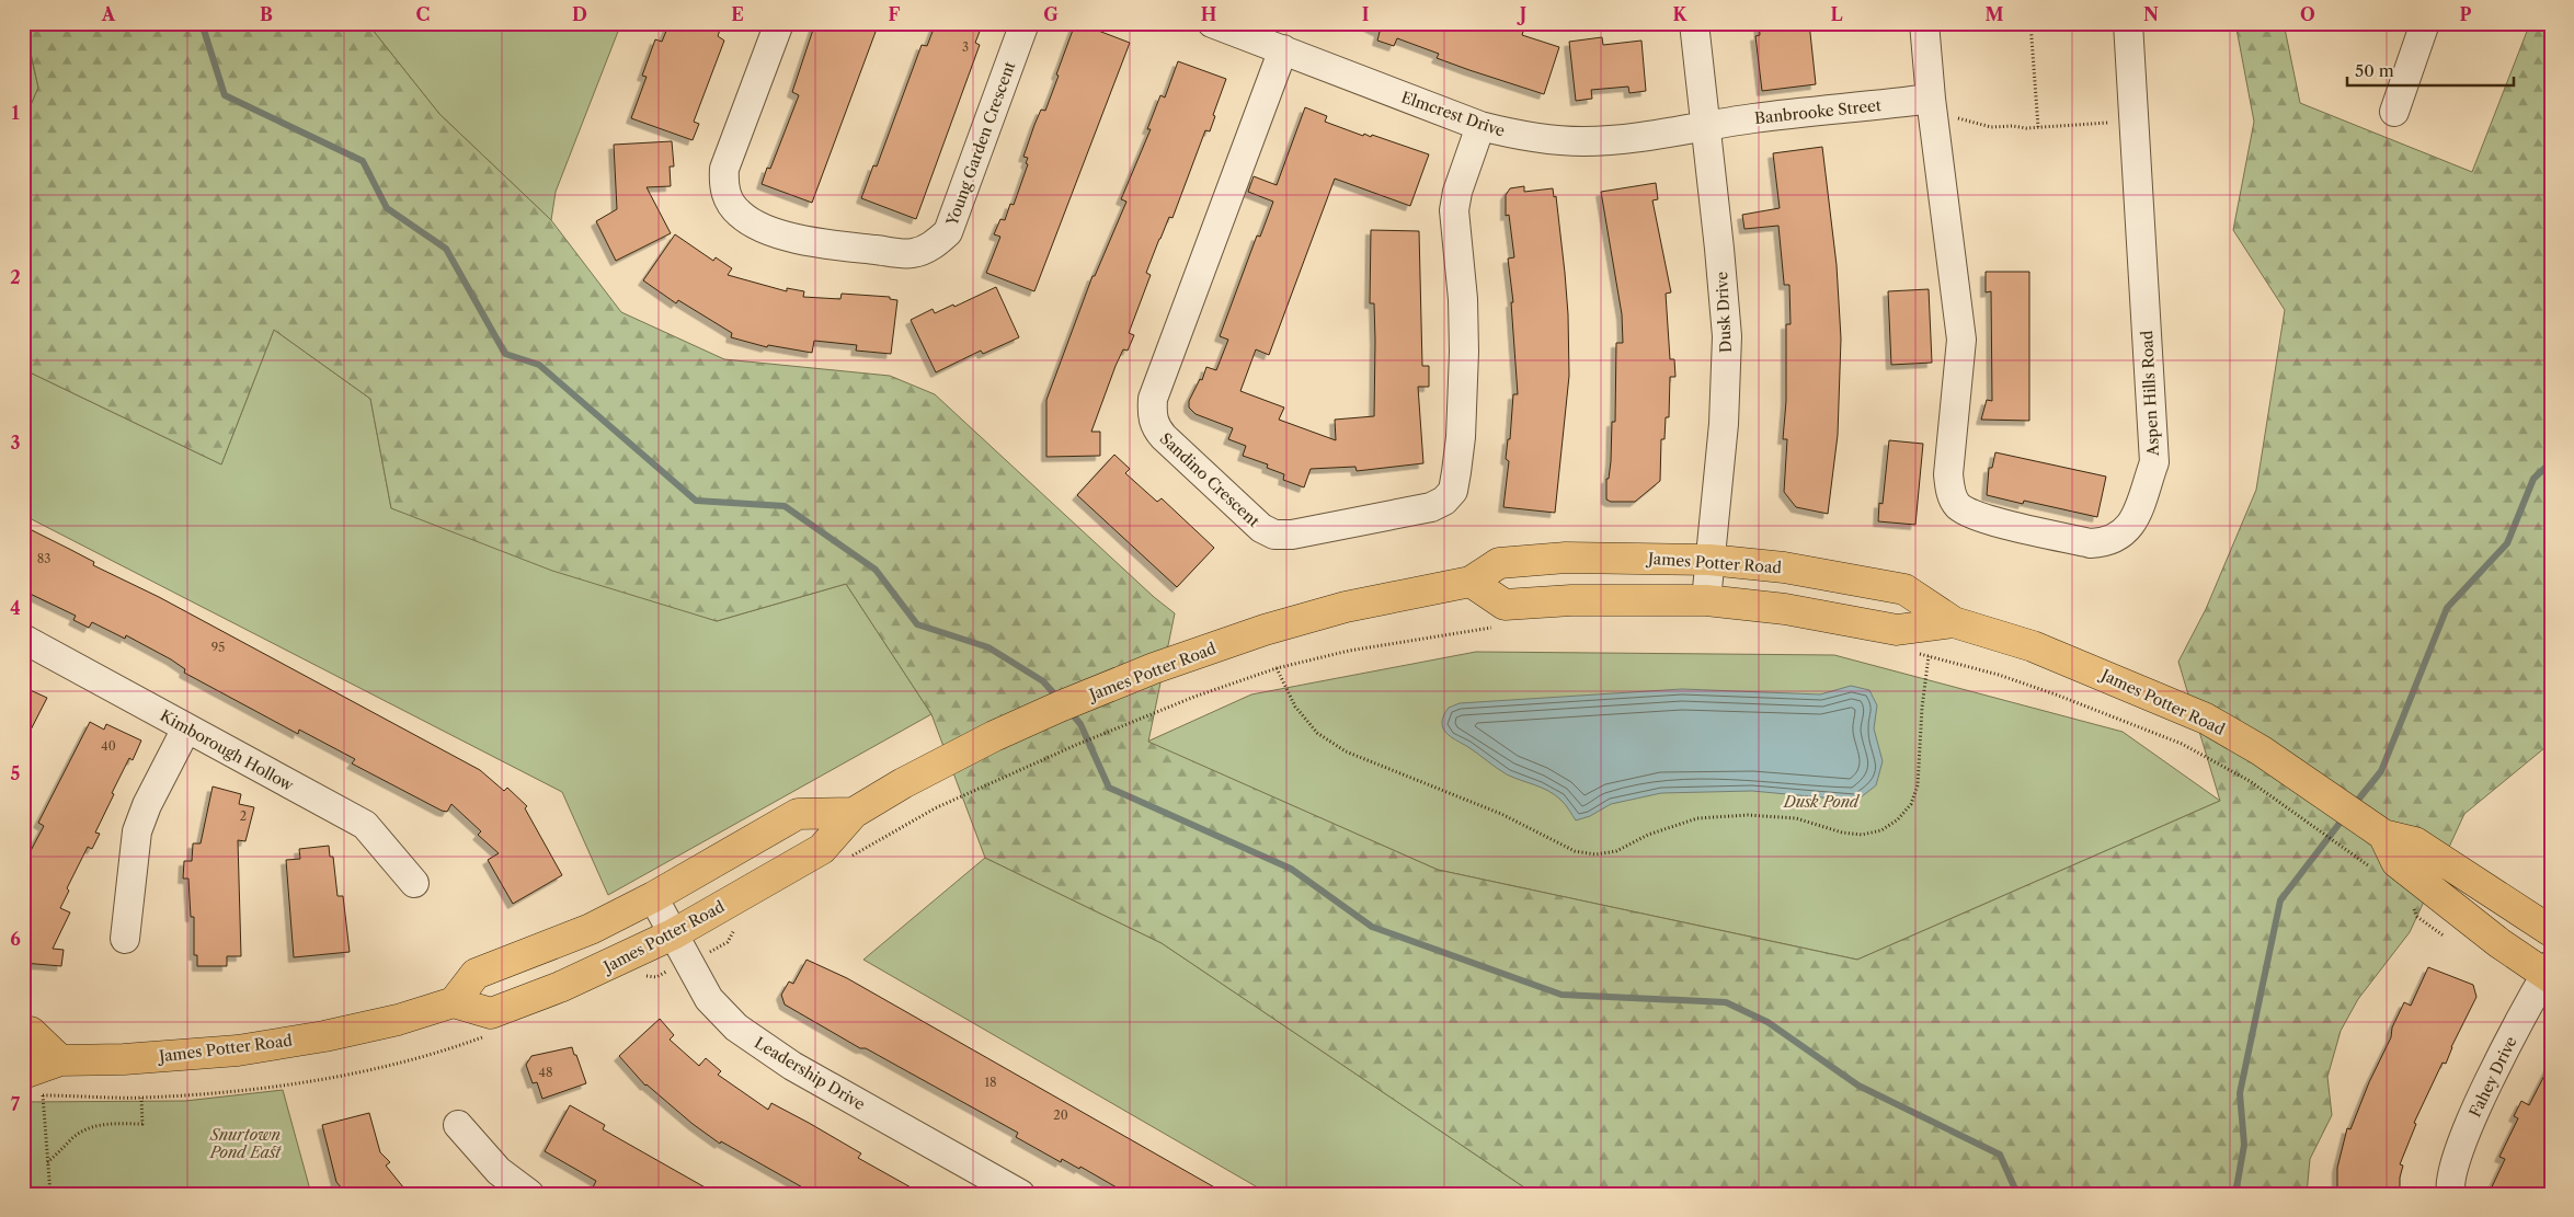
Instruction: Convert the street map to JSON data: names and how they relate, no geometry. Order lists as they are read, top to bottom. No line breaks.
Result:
{"streets":{"main road":["James Potter Road"],"street":["Banbrooke Street","Elmcrest Drive","Young Garden Crescent","Dusk Drive","Aspen Hills Road","Sandino Crescent","Kimborough Hollow","Leadership Drive","Fahey Drive"]},"crossings":[["Banbrooke Street","Elmcrest Drive"],["Banbrooke Street","Dusk Drive"],["Banbrooke Street","Aspen Hills Road"],["Elmcrest Drive","Dusk Drive"],["Elmcrest Drive","Sandino Crescent"],["Dusk Drive","James Potter Road"],["James Potter Road","Leadership Drive"],["James Potter Road","Fahey Drive"]],"parks":["Dusk Pond","Snurtown Pond East"],"house_numbers":["3","83","95","40","2","48","18","20"],"scale_bar":"50 m","grid":{"columns":["A","B","C","D","E","F","G","H","I","J","K","L","M","N","O","P"],"rows":["1","2","3","4","5","6","7"]}}
